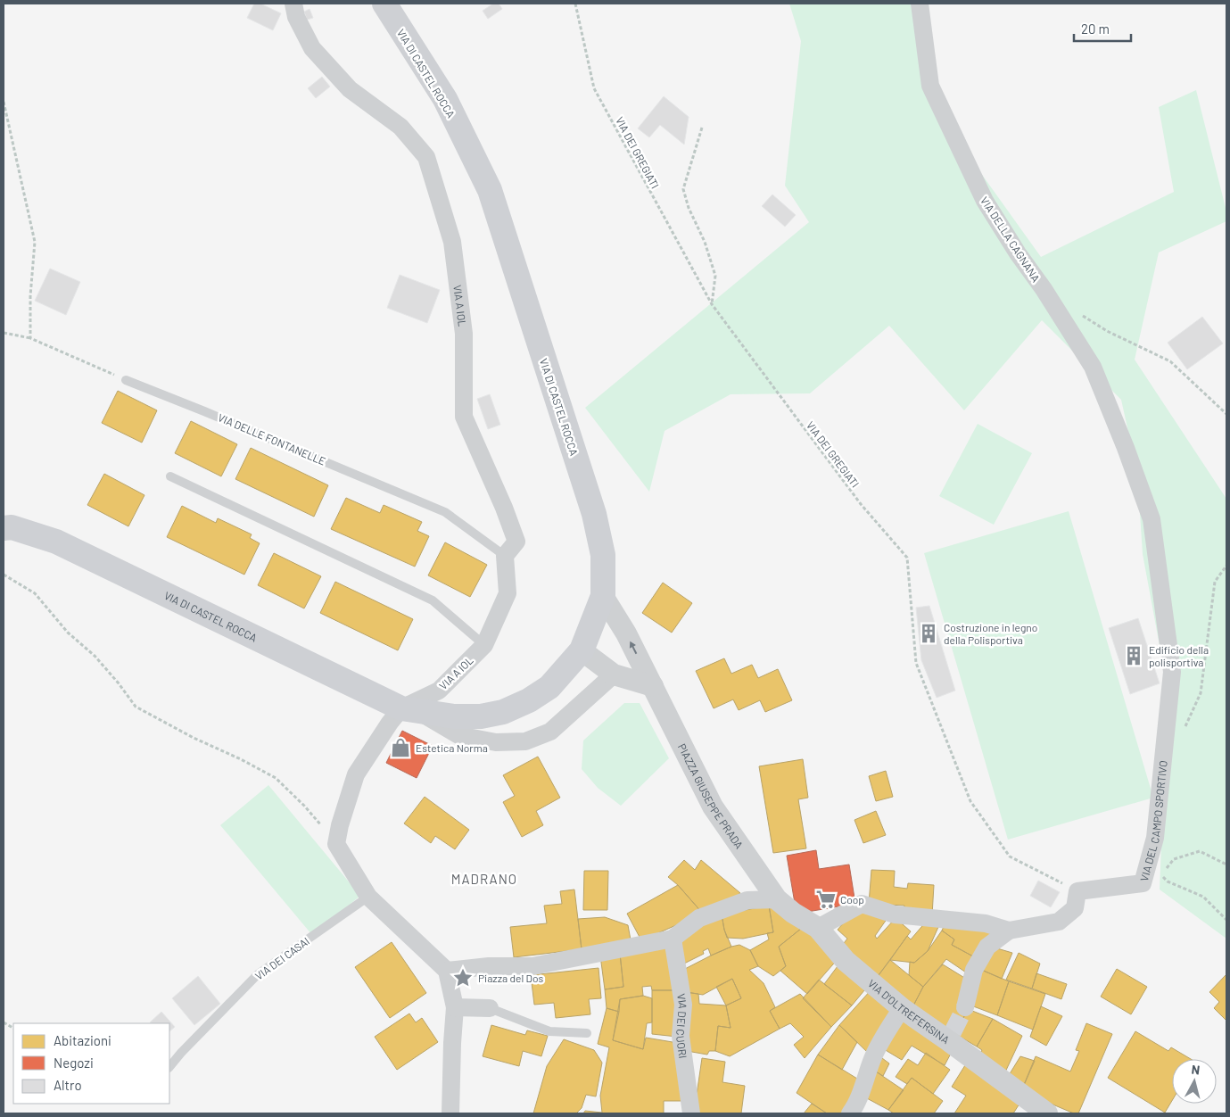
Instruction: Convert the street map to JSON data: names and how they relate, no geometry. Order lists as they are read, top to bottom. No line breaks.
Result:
{"streets":{"main road":["VIA DI CASTEL ROCCA"],"street":["VIA DELLA CAGNANA","VIA A IOL","PIAZZA GIUSEPPE PRADA","VIA DEL CAMPO SPORTIVO","VIA D'OLTREFERSINA","VIA DEI CUORI"],"lane":["VIA DELLE FONTANELLE","VIA DEI CASAI"],"path":["VIA DEI GREGIATI"]},"crossings":[["VIA DI CASTEL ROCCA","VIA A IOL"],["VIA DI CASTEL ROCCA","PIAZZA GIUSEPPE PRADA"],["VIA DEI GREGIATI","VIA DEL CAMPO SPORTIVO"],["VIA DELLA CAGNANA","VIA DEL CAMPO SPORTIVO"],["VIA A IOL","VIA DELLE FONTANELLE"],["PIAZZA GIUSEPPE PRADA","VIA D'OLTREFERSINA"]],"districts":["MADRANO"],"places":{"building":["Costruzione in legno della Polisportiva","Edificio della polisportiva"],"shop":["Estetica Norma"],"supermarket":["Coop"],"place":["Piazza del Dos"]},"legend":["Abitazioni","Negozi","Altro"],"scale_bar":"20 m","north":"top"}
